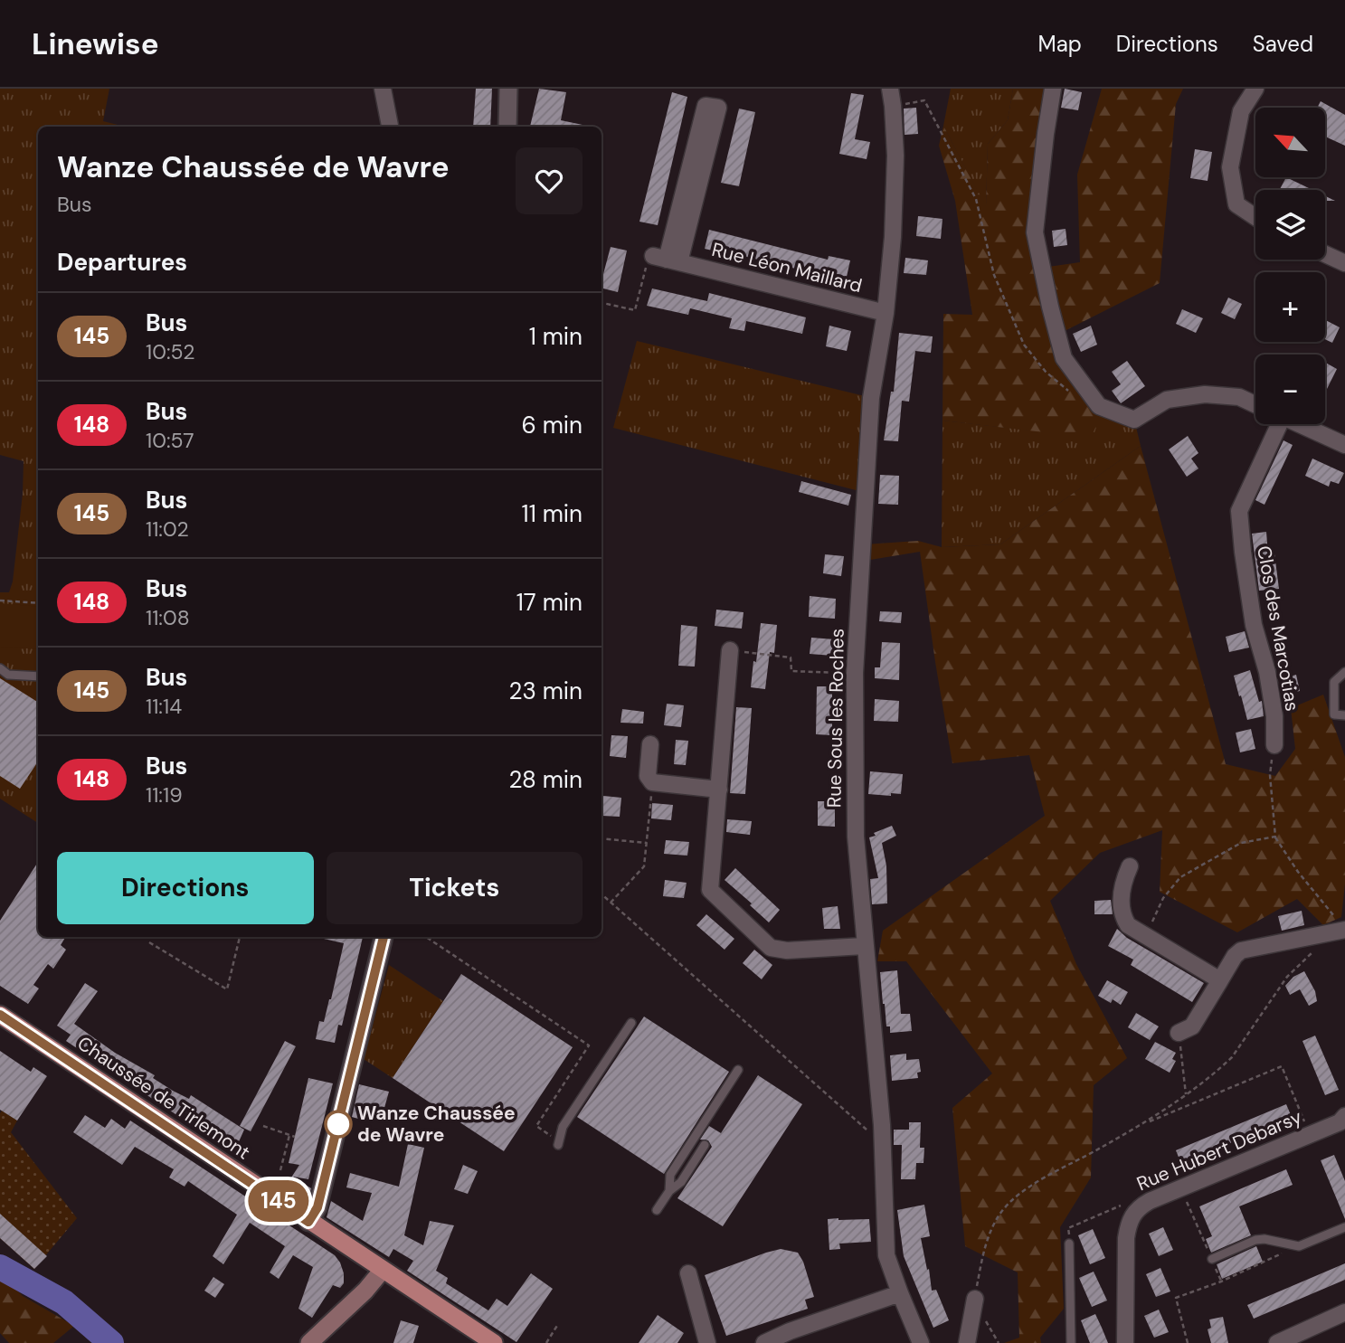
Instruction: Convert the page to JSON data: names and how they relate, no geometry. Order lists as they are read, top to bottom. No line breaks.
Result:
{"streets":{"main road":["Chaussée de Tirlemont"],"street":["Rue Léon Maillard","Clos des Marcotias","Rue Sous les Roches","Rue Hubert Debarsy"]},"crossings":[["Rue Léon Maillard","Rue Sous les Roches"]],"places":["Wanze Chaussée de Wavre"],"lines":["bus line 145"],"north":"top left","page":{"header":"Linewise","nav":["Map","Directions","Saved"],"on_map":"145","map_buttons":["+","−"],"heading":[["Wanze Chaussée de Wavre","Bus"],"Departures"],"list":[{"mark":"145","name":"Bus","note":"10:52","value":"1 min"},{"mark":"148","name":"Bus","note":"10:57","value":"6 min"},{"mark":"145","name":"Bus","note":"11:02","value":"11 min"},{"mark":"148","name":"Bus","note":"11:08","value":"17 min"},{"mark":"145","name":"Bus","note":"11:14","value":"23 min"},{"mark":"148","name":"Bus","note":"11:19","value":"28 min"}],"buttons":["Directions","Tickets"]}}
